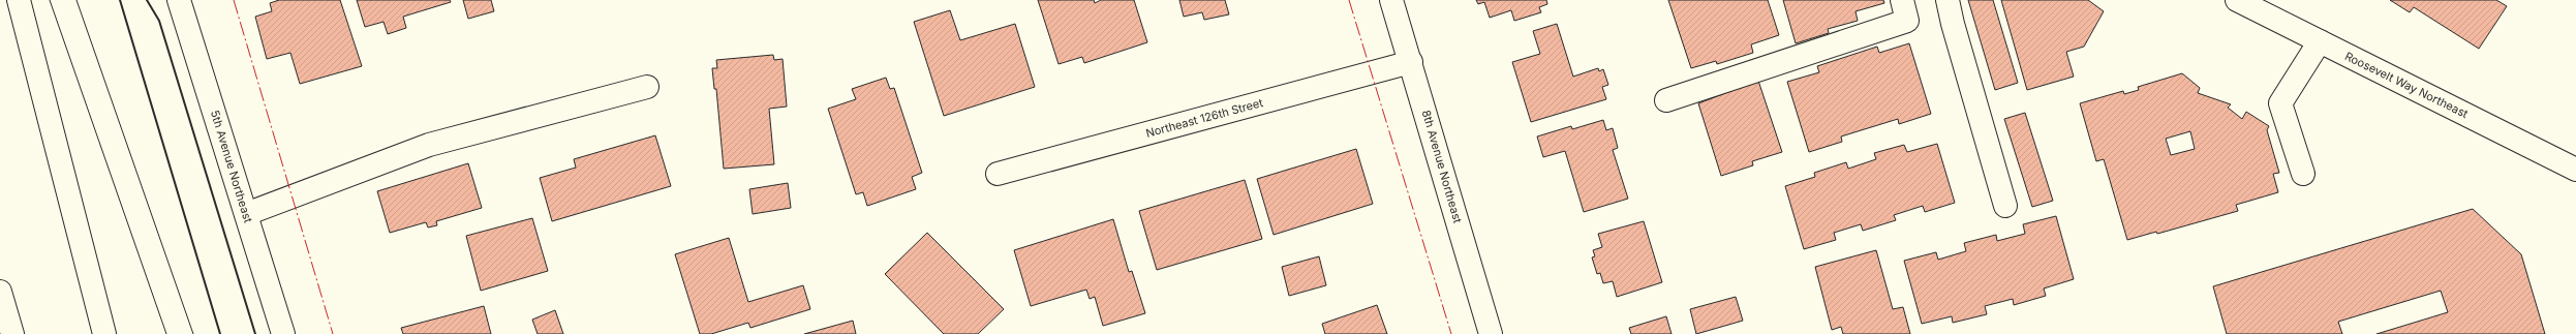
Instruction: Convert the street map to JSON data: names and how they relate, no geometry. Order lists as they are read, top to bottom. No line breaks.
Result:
{"streets":{"main road":["Roosevelt Way Northeast","Northeast 126th Street","5th Avenue Northeast","8th Avenue Northeast"]},"crossings":[["Northeast 126th Street","8th Avenue Northeast"]]}
